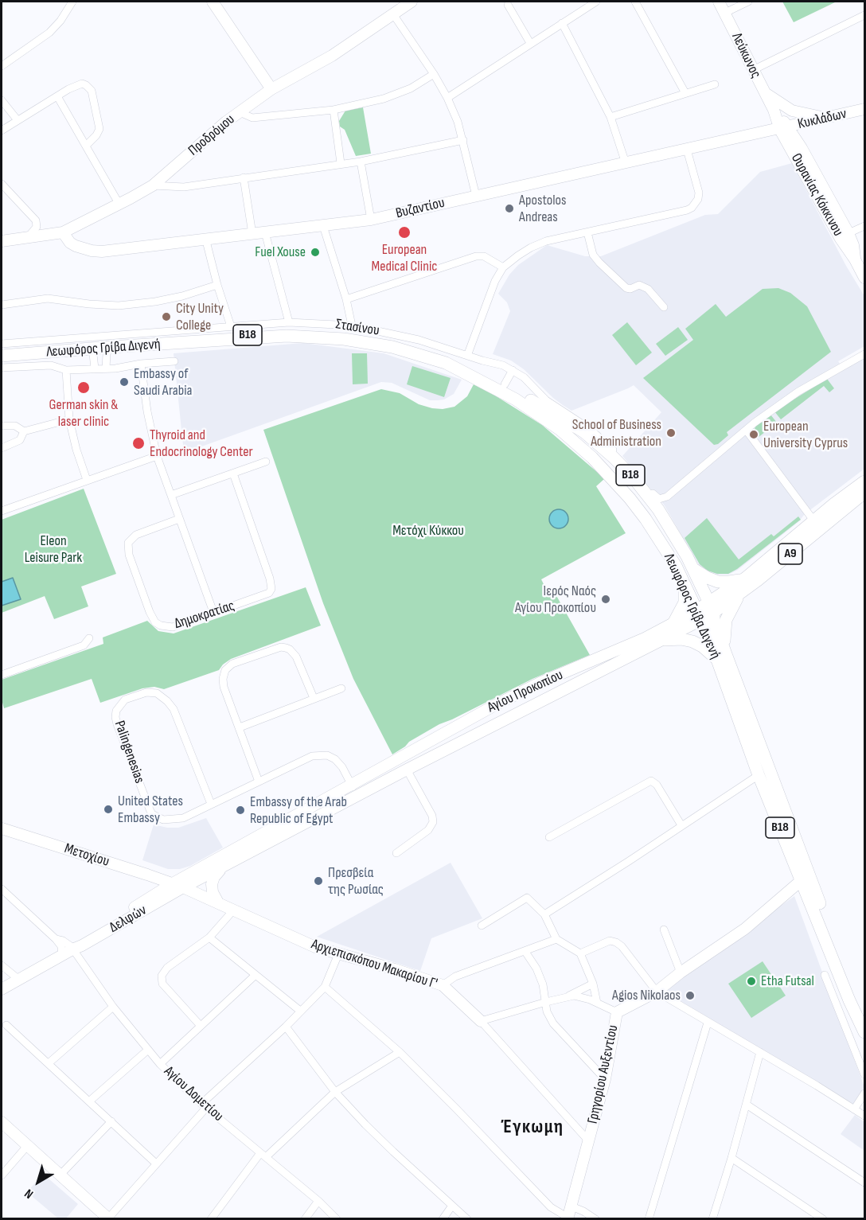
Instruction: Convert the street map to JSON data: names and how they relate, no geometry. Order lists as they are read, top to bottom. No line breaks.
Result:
{"streets":{"main road":["Λεύκωνος","Κυκλάδων","Προδρόμου","Ουρανίας Κόκκινου","Βυζαντίου","B18","Λεωφόρος Γρίβα Διγενή","A9","Αγίου Προκοπίου","Μετοχίου","Δελφών","Αρχιεπισκόπου Μακαρίου Γ'","Γρηγορίου Αυξεντίου"],"street":["Στασίνου","Δημοκρατίας","Palingenesias","Αγίου Δομετίου"]},"crossings":[["Λεύκωνος","Κυκλάδων"],["Λεύκωνος","Ουρανίας Κόκκινου"],["Λεύκωνος","Βυζαντίου"],["Κυκλάδων","Ουρανίας Κόκκινου"],["Κυκλάδων","Βυζαντίου"],["Προδρόμου","Βυζαντίου"],["Ουρανίας Κόκκινου","Βυζαντίου"],["Λεωφόρος Γρίβα Διγενή","Αγίου Προκοπίου"],["Λεωφόρος Γρίβα Διγενή","Γρηγορίου Αυξεντίου"],["Αγίου Προκοπίου","Palingenesias"],["Αγίου Προκοπίου","Μετοχίου"],["Αγίου Προκοπίου","Δελφών"],["Μετοχίου","Δελφών"],["Δελφών","Αγίου Δομετίου"]],"districts":["Έγκωμη"],"parks":["Μετόχι Κύκκου","Eleon Leisure Park"],"places":["Apostolos Andreas","European Medical Clinic","Fuel Xouse","City Unity College","Embassy of Saudi Arabia","German skin & laser clinic","School of Business Administration","European University Cyprus","Thyroid and Endocrinology Center","Ιερός Ναός Αγίου Προκοπίου","United States Embassy","Embassy of the Arab Republic of Egypt","Πρεσβεία της Ρωσίας","Etha Futsal","Agios Nikolaos"],"north":"bottom left"}
